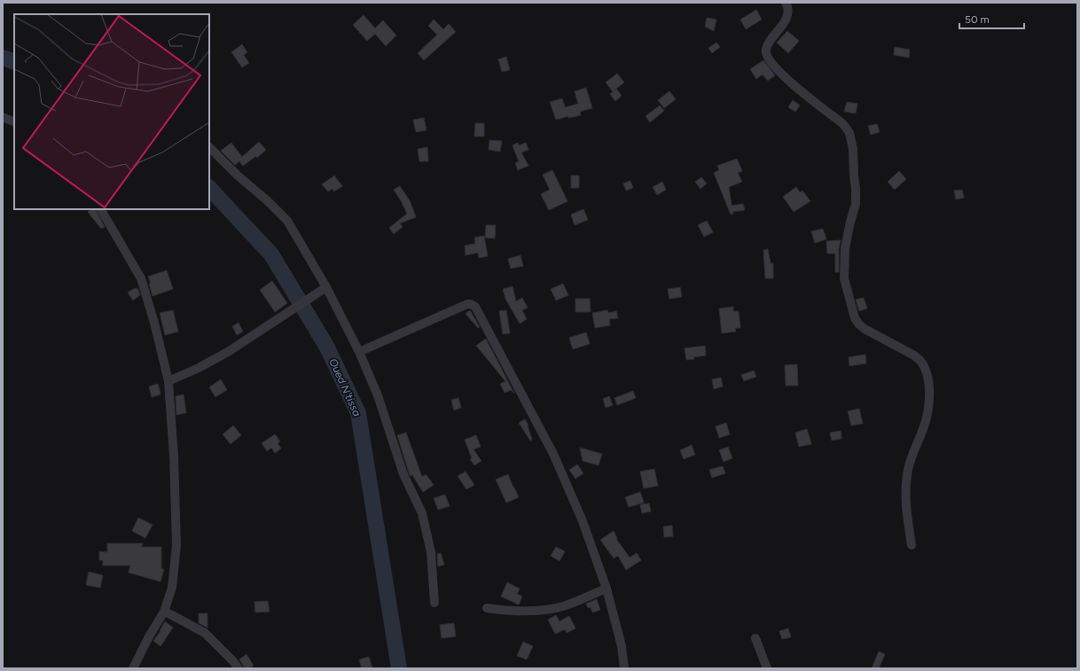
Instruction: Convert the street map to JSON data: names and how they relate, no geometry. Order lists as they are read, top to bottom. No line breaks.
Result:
{"water":["Oued N'tissa"],"scale_bar":"50 m"}
